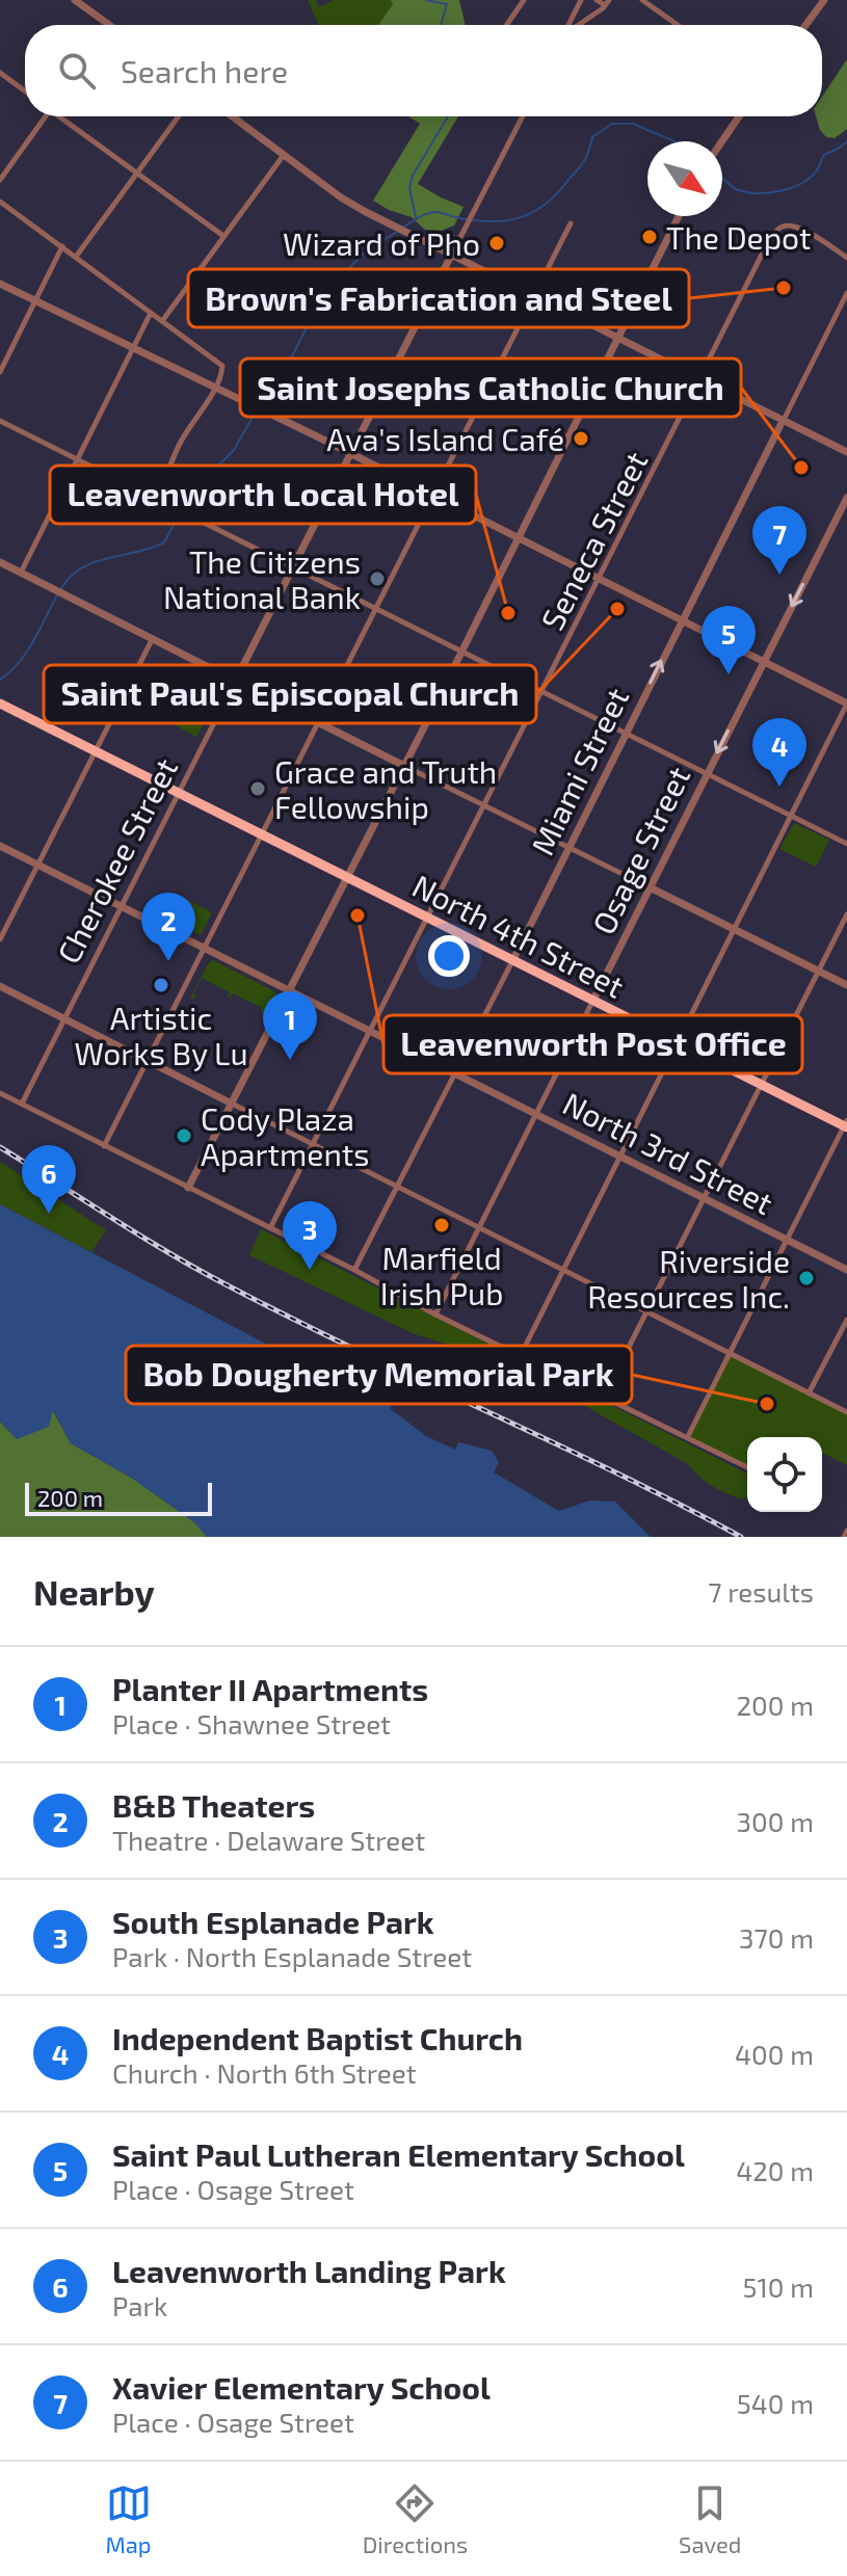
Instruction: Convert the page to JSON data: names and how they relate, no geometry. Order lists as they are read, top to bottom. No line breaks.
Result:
{"streets":{"highway":["North 4th Street"],"street":["Seneca Street","Miami Street","Osage Street","Cherokee Street","North 3rd Street"]},"crossings":[["Seneca Street","North 4th Street"],["Seneca Street","North 3rd Street"],["Miami Street","North 4th Street"],["Miami Street","North 3rd Street"],["Osage Street","North 4th Street"],["Osage Street","North 3rd Street"],["Cherokee Street","North 4th Street"],["Cherokee Street","North 3rd Street"]],"places":["The Depot","Wizard of Pho","Brown's Fabrication and Steel","Ava's Island Café","Saint Josephs Catholic Church","The Citizens National Bank","Saint Paul's Episcopal Church","Leavenworth Local Hotel","Grace and Truth Fellowship","Leavenworth Post Office","Artistic Works By Lu","Cody Plaza Apartments","Marfield Irish Pub","Riverside Resources Inc.","Bob Dougherty Memorial Park"],"scale_bar":"200 m","north":"bottom right","page":{"search":"Search here","pins":["7","5","4","2","1","6","3"],"scale":"200 m","heading":["Nearby","7 results"],"list":[{"mark":"1","name":"Planter II Apartments","note":"Place · Shawnee Street","value":"200 m"},{"mark":"2","name":"B&B Theaters","note":"Theatre · Delaware Street","value":"300 m"},{"mark":"3","name":"South Esplanade Park","note":"Park · North Esplanade Street","value":"370 m"},{"mark":"4","name":"Independent Baptist Church","note":"Church · North 6th Street","value":"400 m"},{"mark":"5","name":"Saint Paul Lutheran Elementary School","note":"Place · Osage Street","value":"420 m"},{"mark":"6","name":"Leavenworth Landing Park","note":"Park","value":"510 m"},{"mark":"7","name":"Xavier Elementary School","note":"Place · Osage Street","value":"540 m"}],"nav":["Map","Directions","Saved"]}}
